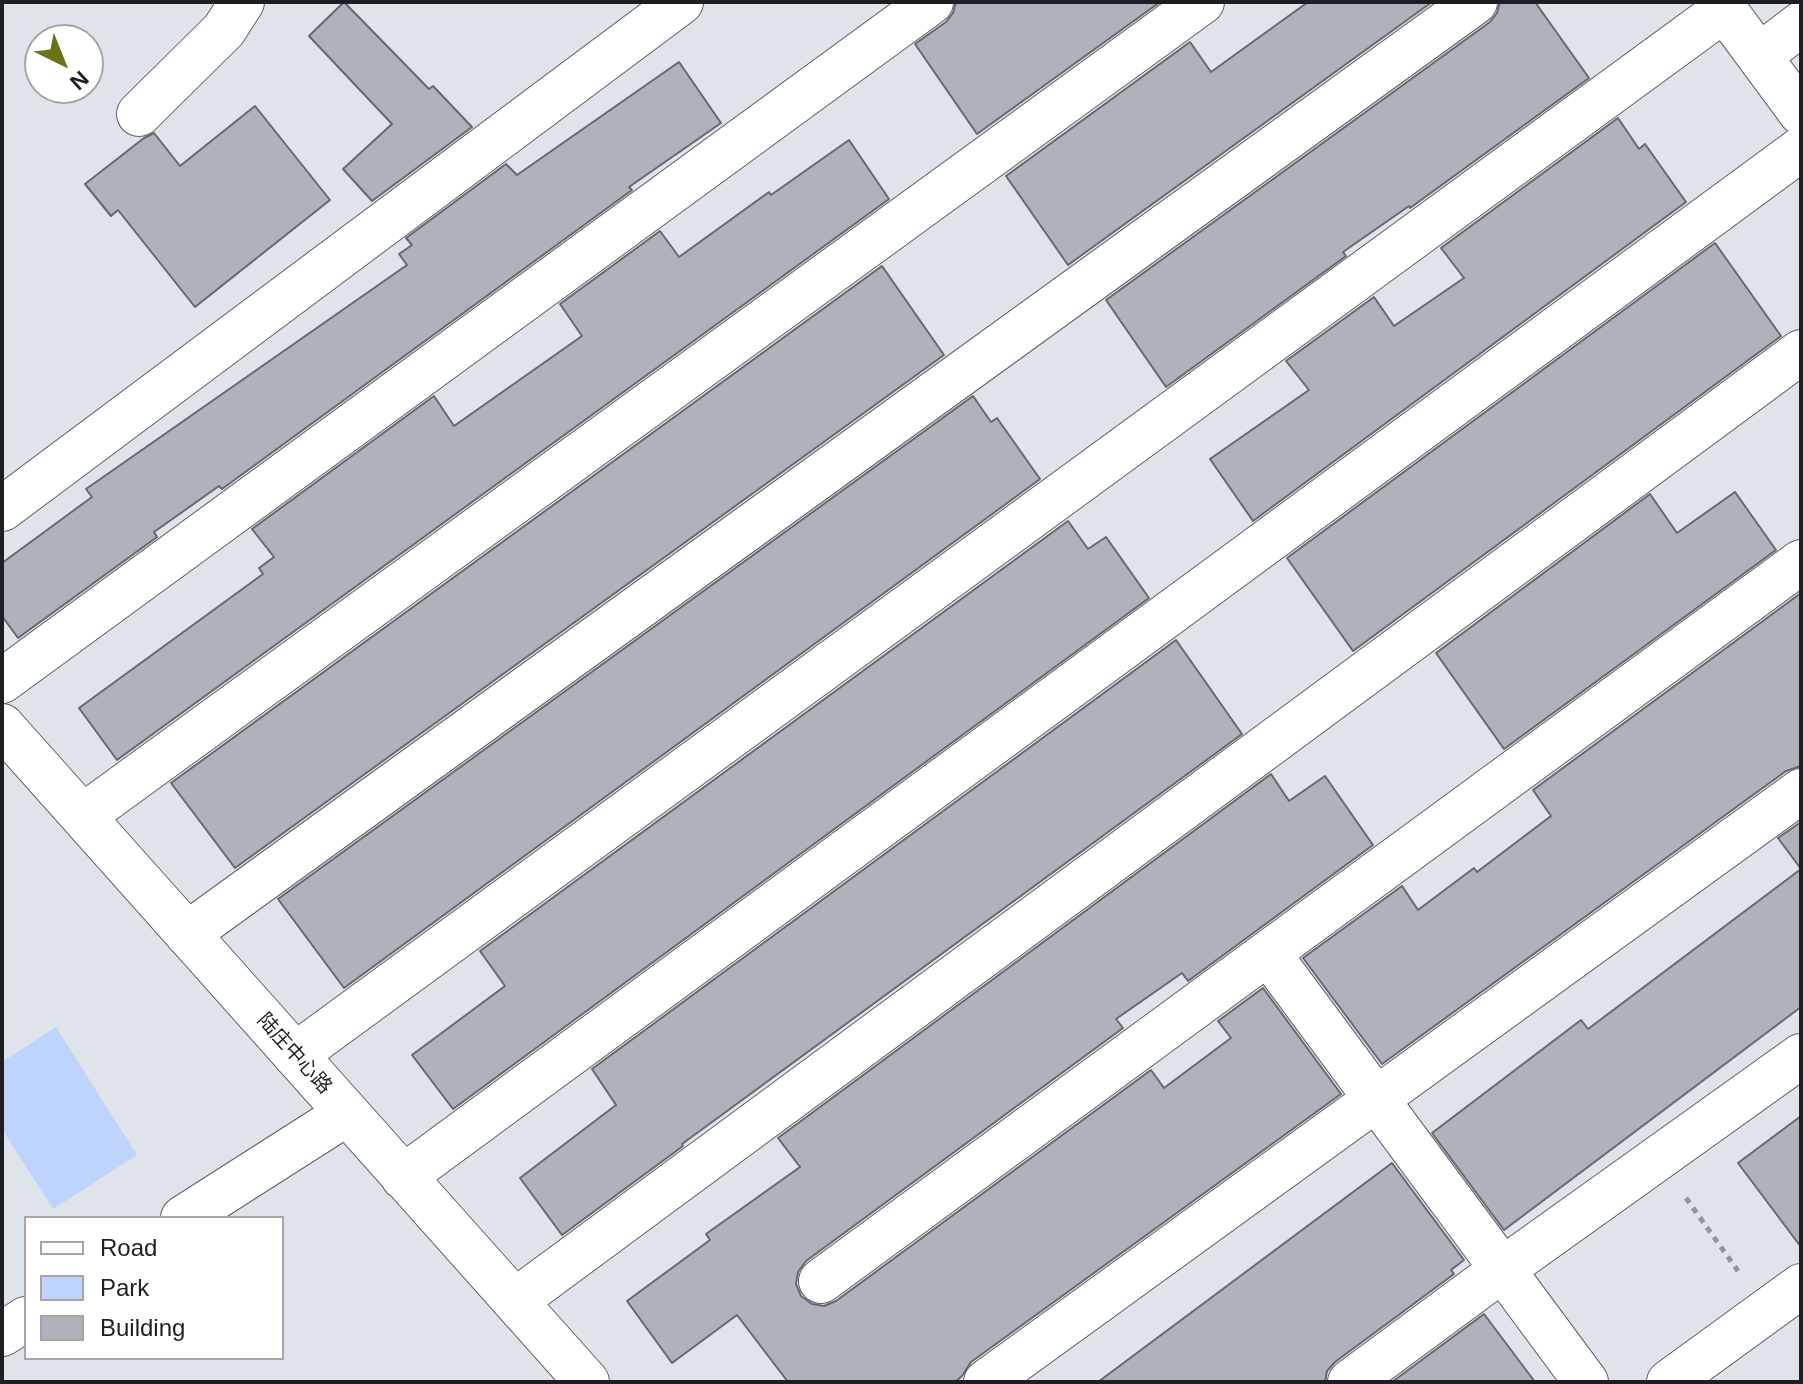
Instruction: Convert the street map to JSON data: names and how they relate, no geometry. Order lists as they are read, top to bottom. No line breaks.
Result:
{"streets":{"street":["陆庄中心路"]},"legend":["Road","Park","Building"],"north":"bottom right"}
